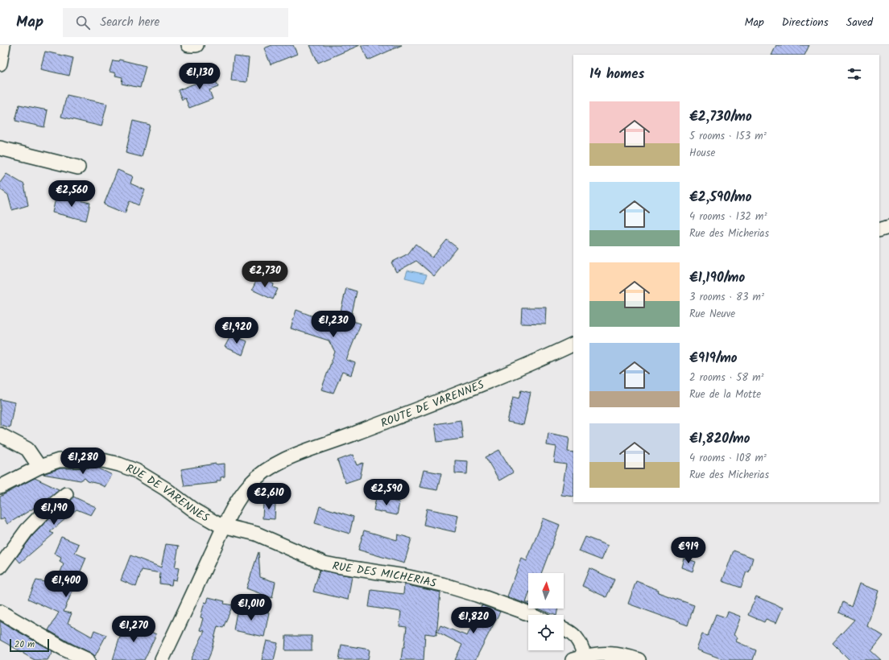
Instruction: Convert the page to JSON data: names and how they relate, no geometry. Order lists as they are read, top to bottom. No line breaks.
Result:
{"streets":{"street":["ROUTE DE VARENNES","RUE DE VARENNES","RUE DES MICHERIAS"]},"crossings":[["ROUTE DE VARENNES","RUE DE VARENNES"],["ROUTE DE VARENNES","RUE DES MICHERIAS"],["RUE DE VARENNES","RUE DES MICHERIAS"]],"scale_bar":"20 m","north":"top","page":{"header":"Map","search":"Search here","nav":["Map","Directions","Saved"],"heading":"14 homes","price":["€1,130","€2,560","€2,730","€1,230","€1,920","€1,280","€2,590","€2,610","€1,190","€919","€1,400","€1,010","€1,820","€1,270"],"list":[{"name":"€2,730/mo","note":"5 rooms · 153 m² · House"},{"name":"€2,590/mo","note":"4 rooms · 132 m² · Rue des Micherias"},{"name":"€1,190/mo","note":"3 rooms · 83 m² · Rue Neuve"},{"name":"€919/mo","note":"2 rooms · 58 m² · Rue de la Motte"},{"name":"€1,820/mo","note":"4 rooms · 108 m² · Rue des Micherias"}],"scale":"20 m"}}
